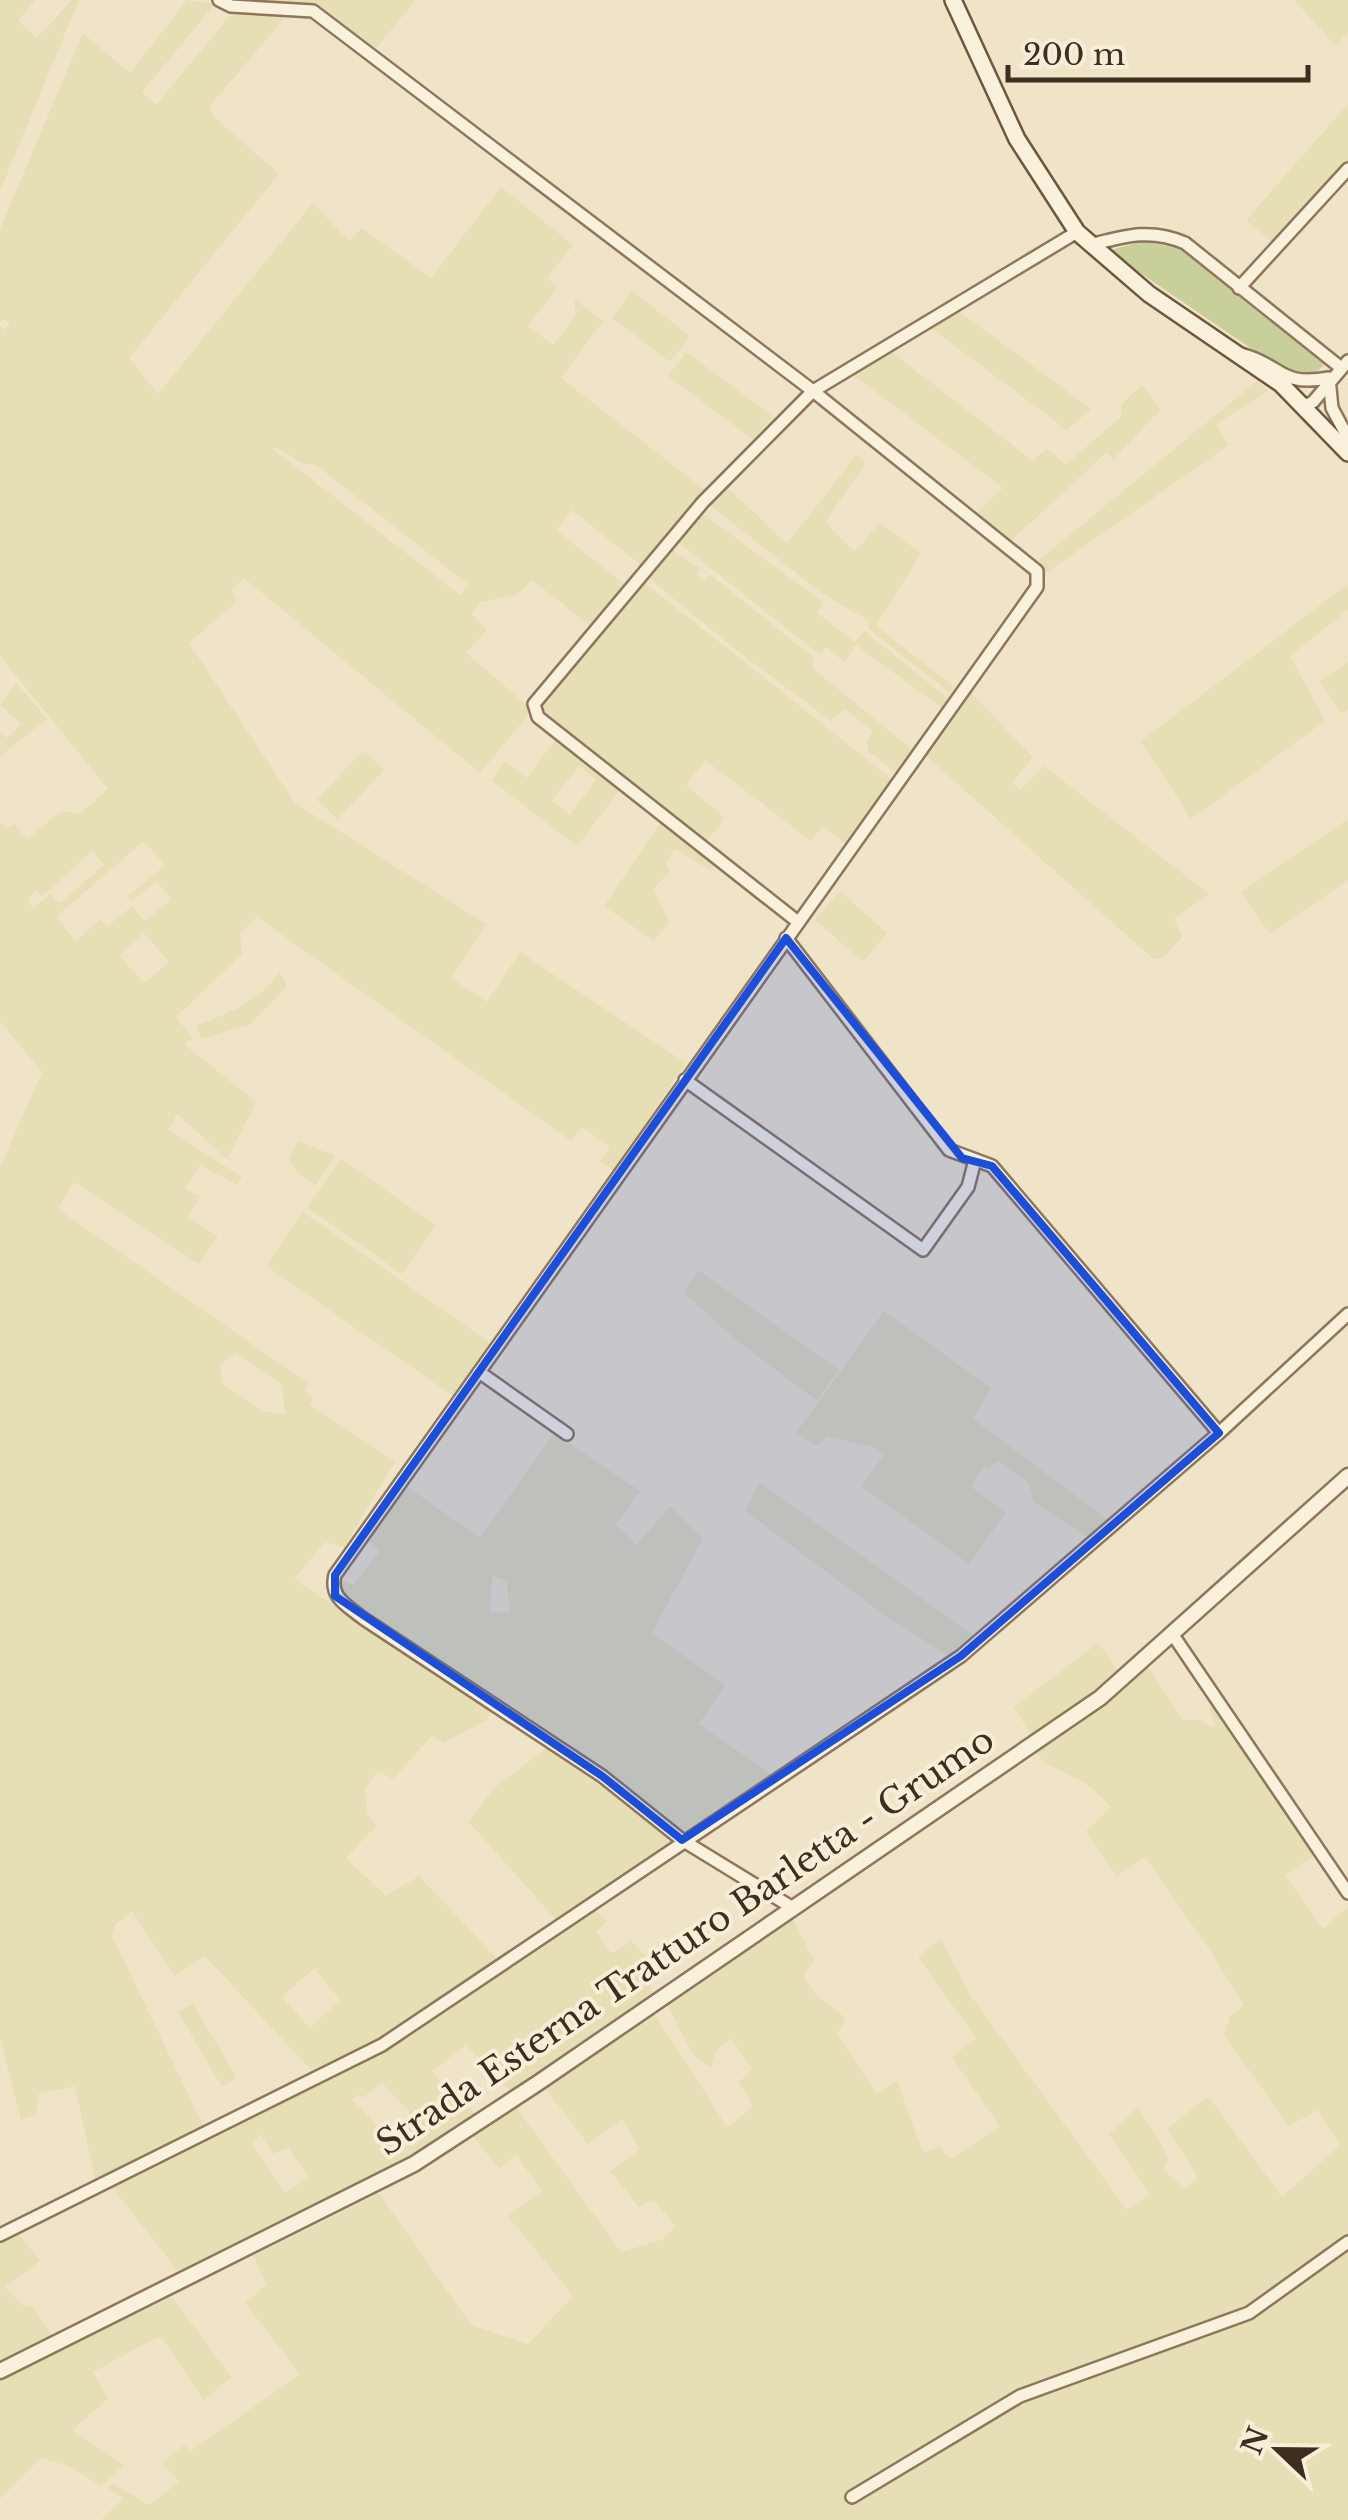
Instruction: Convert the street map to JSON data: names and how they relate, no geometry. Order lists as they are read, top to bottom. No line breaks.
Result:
{"streets":{"street":["Strada Esterna Tratturo Barletta - Grumo"]},"scale_bar":"200 m","north":"left"}
